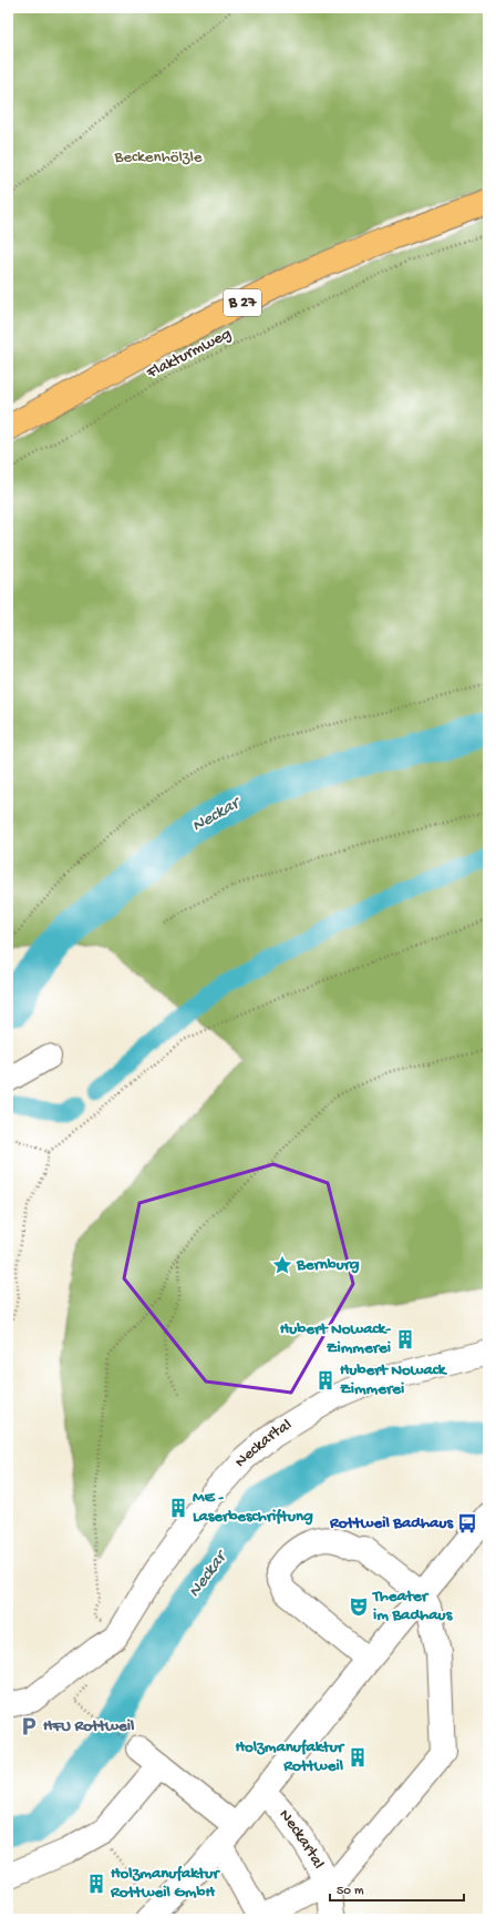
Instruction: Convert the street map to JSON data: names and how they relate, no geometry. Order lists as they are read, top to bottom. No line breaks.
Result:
{"streets":{"main road":["B 27"],"street":["Neckartal"],"path":["Flakturmweg"]},"water":["Neckar"],"parks":["Beckenhölzle"],"places":{"place":["Bernburg"],"building":["Hubert Nowack- Zimmerei","Hubert Nowack Zimmerei","ME - Laserbeschriftung","Holzmanufaktur Rottweil","Holzmanufaktur Rottweil GmbH"],"bus stop":["Rottweil Badhaus"],"theatre":["Theater im Badhaus"],"parking":["HFU Rottweil"]},"scale_bar":"50 m"}
